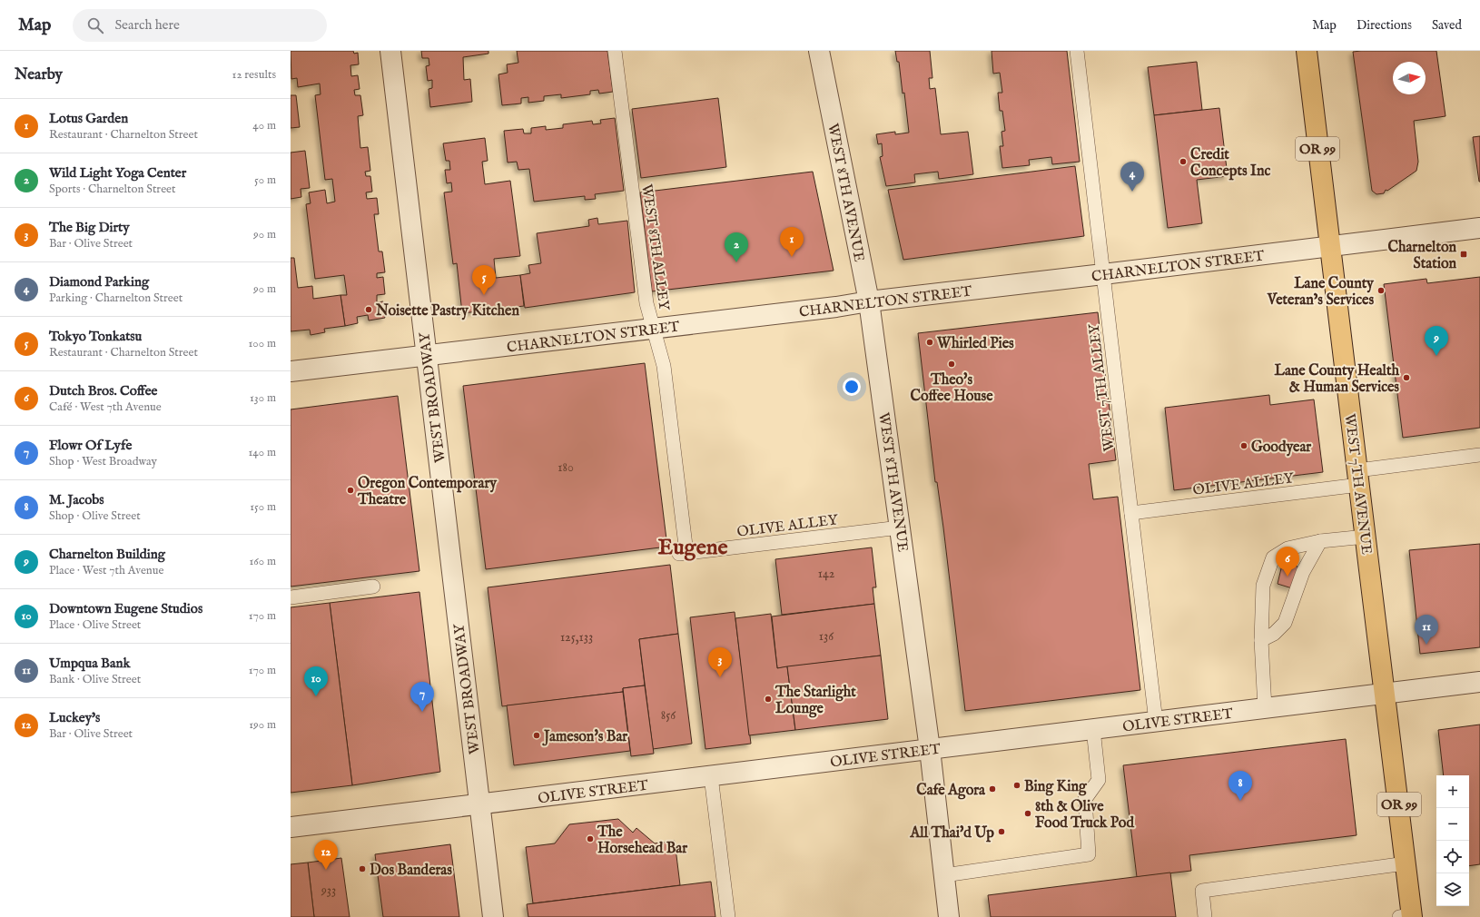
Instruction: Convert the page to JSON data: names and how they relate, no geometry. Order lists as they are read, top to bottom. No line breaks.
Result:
{"streets":{"main road":["OR 99","WEST 7TH AVENUE"],"street":["WEST 8TH AVENUE","CHARNELTON STREET","WEST BROADWAY","OLIVE STREET"],"lane":["WEST 8TH ALLEY","WEST 7TH ALLEY","OLIVE ALLEY"]},"crossings":[["WEST 8TH AVENUE","CHARNELTON STREET"],["WEST 8TH AVENUE","OLIVE ALLEY"],["WEST 8TH AVENUE","OLIVE STREET"],["WEST 8TH ALLEY","CHARNELTON STREET"],["WEST 8TH ALLEY","OLIVE ALLEY"],["CHARNELTON STREET","WEST 7TH ALLEY"],["CHARNELTON STREET","WEST BROADWAY"],["CHARNELTON STREET","WEST 7TH AVENUE"],["WEST 7TH ALLEY","OLIVE ALLEY"],["WEST 7TH ALLEY","OLIVE STREET"],["WEST BROADWAY","OLIVE STREET"],["OLIVE ALLEY","WEST 7TH AVENUE"],["WEST 7TH AVENUE","OLIVE STREET"]],"districts":["Eugene"],"places":{"other":["Credit Concepts Inc","Lane County Veteran’s Services","Noisette Pastry Kitchen","Whirled Pies","Theo's Coffee House","Lane County Health & Human Services","Goodyear","Oregon Contemporary Theatre","The Starlight Lounge","Jameson's Bar","Bing King","Cafe Agora","8th & Olive Food Truck Pod","All Thai'd Up","The Horsehead Bar","Dos Banderas"],"transit":["Charnelton Station"]},"house_numbers":["180","142","136","125,133","856","933"],"north":"right","page":{"header":"Map","search":"Search here","nav":["Map","Directions","Saved"],"heading":["Nearby","12 results"],"list":[{"mark":"1","name":"Lotus Garden","note":"Restaurant · Charnelton Street","value":"40 m"},{"mark":"2","name":"Wild Light Yoga Center","note":"Sports · Charnelton Street","value":"50 m"},{"mark":"3","name":"The Big Dirty","note":"Bar · Olive Street","value":"90 m"},{"mark":"4","name":"Diamond Parking","note":"Parking · Charnelton Street","value":"90 m"},{"mark":"5","name":"Tokyo Tonkatsu","note":"Restaurant · Charnelton Street","value":"100 m"},{"mark":"6","name":"Dutch Bros. Coffee","note":"Café · West 7th Avenue","value":"130 m"},{"mark":"7","name":"Flowr Of Lyfe","note":"Shop · West Broadway","value":"140 m"},{"mark":"8","name":"M. Jacobs","note":"Shop · Olive Street","value":"150 m"},{"mark":"9","name":"Charnelton Building","note":"Place · West 7th Avenue","value":"160 m"},{"mark":"10","name":"Downtown Eugene Studios","note":"Place · Olive Street","value":"170 m"},{"mark":"11","name":"Umpqua Bank","note":"Bank · Olive Street","value":"170 m"},{"mark":"12","name":"Luckey's","note":"Bar · Olive Street","value":"190 m"}],"pins":["4","1","2","5","9","6","11","3","10","7","8","12"],"map_buttons":["+","−"]}}
